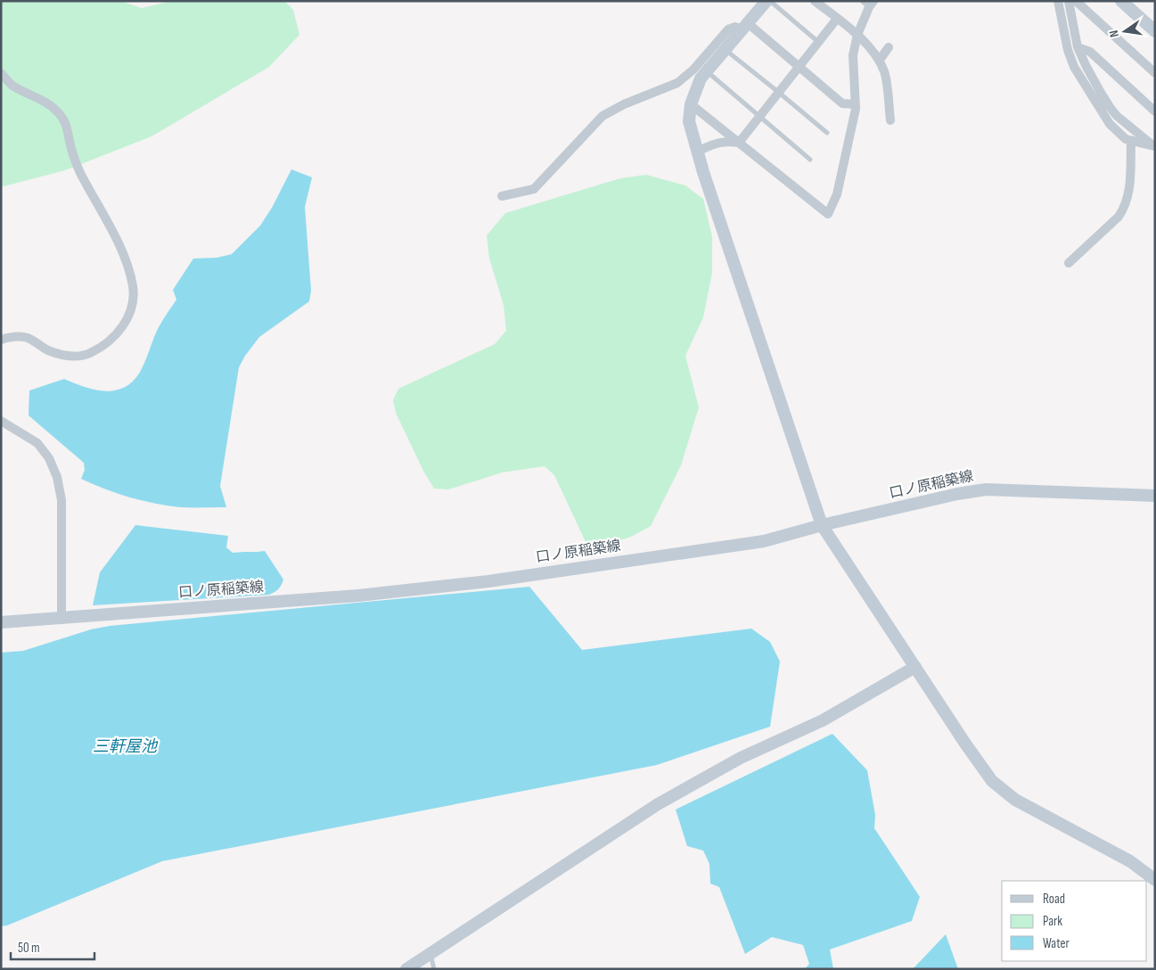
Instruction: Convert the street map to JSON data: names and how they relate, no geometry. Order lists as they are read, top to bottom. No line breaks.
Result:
{"streets":{"street":["口ノ原稲築線"]},"water":["三軒屋池"],"legend":["Road","Park","Water"],"scale_bar":"50 m","north":"left"}
